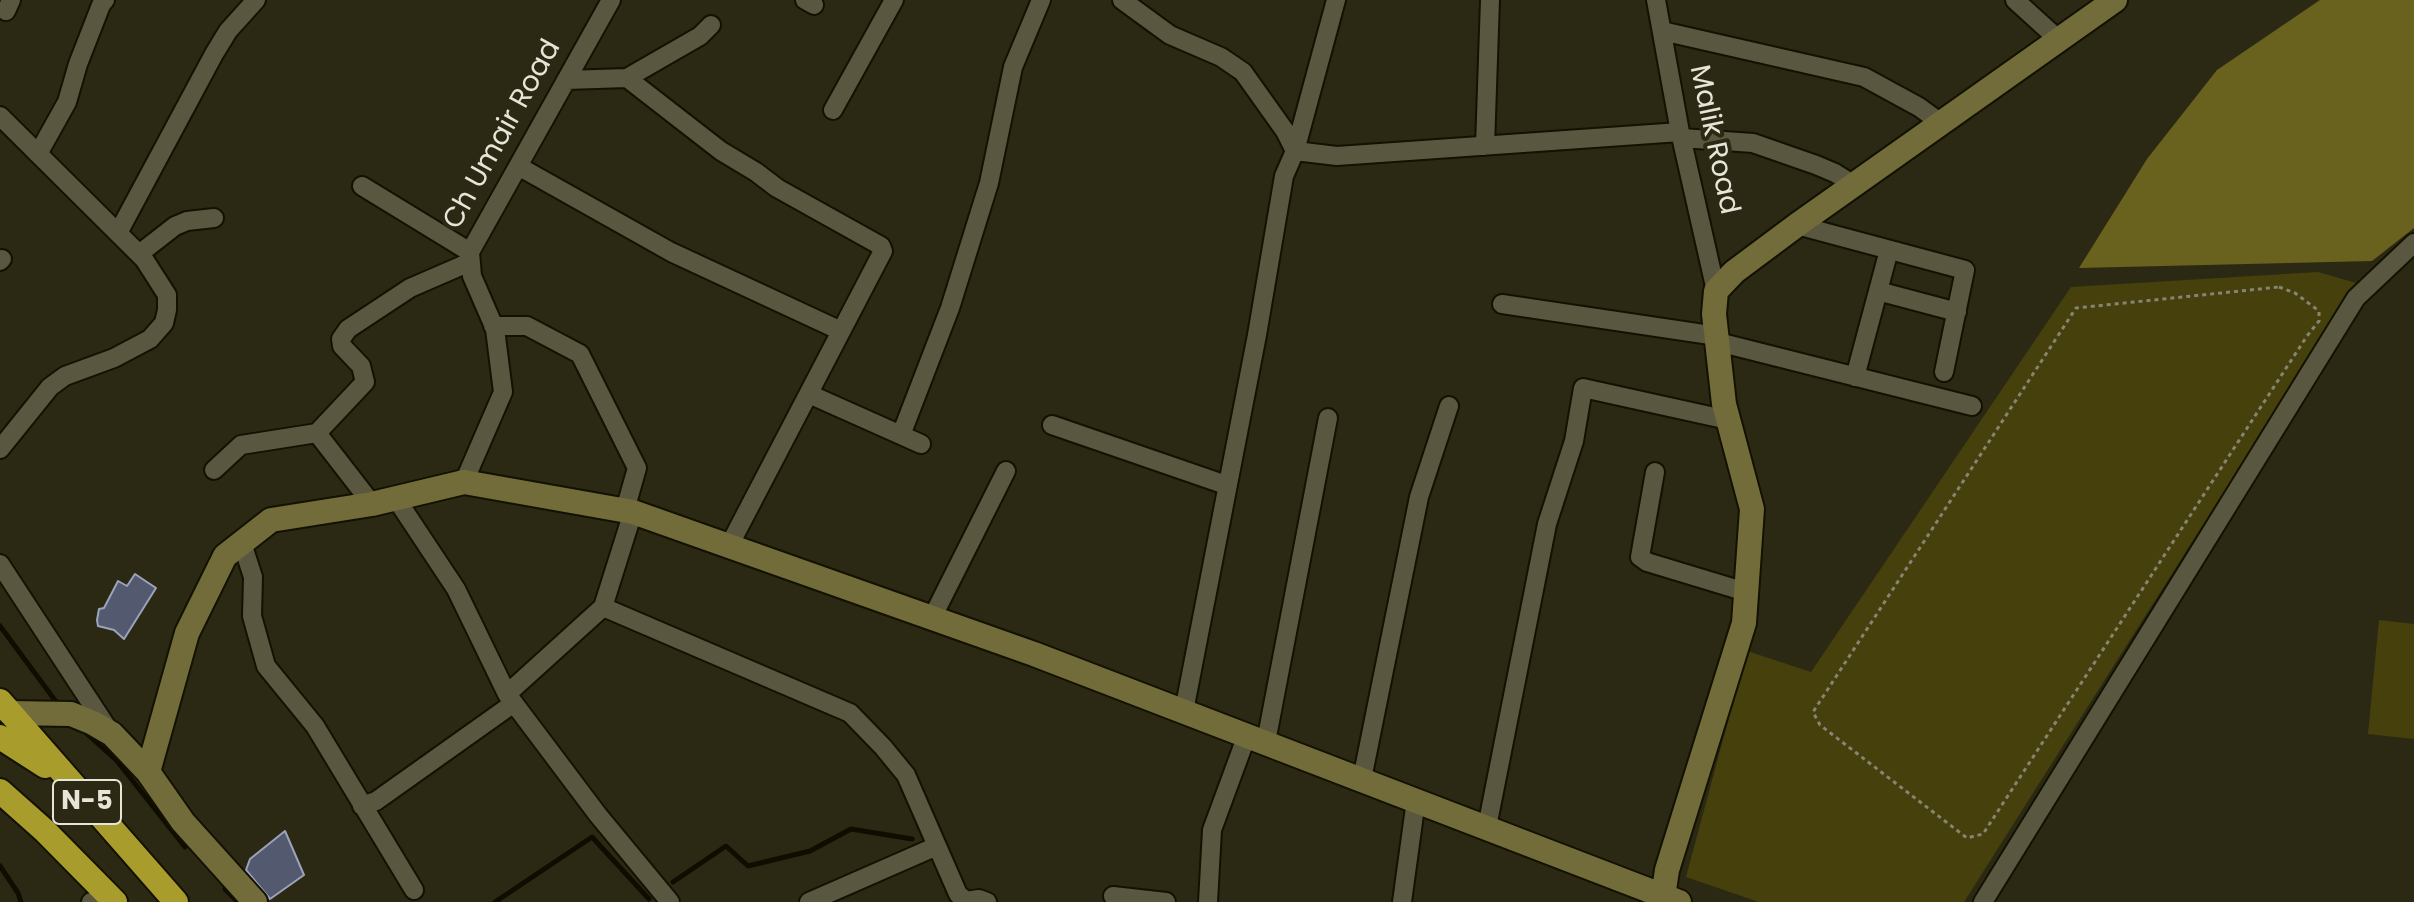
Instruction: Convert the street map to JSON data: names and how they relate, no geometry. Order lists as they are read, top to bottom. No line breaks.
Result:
{"streets":{"highway":["N-5"],"street":["Ch Umair Road","Malik Road"]}}
